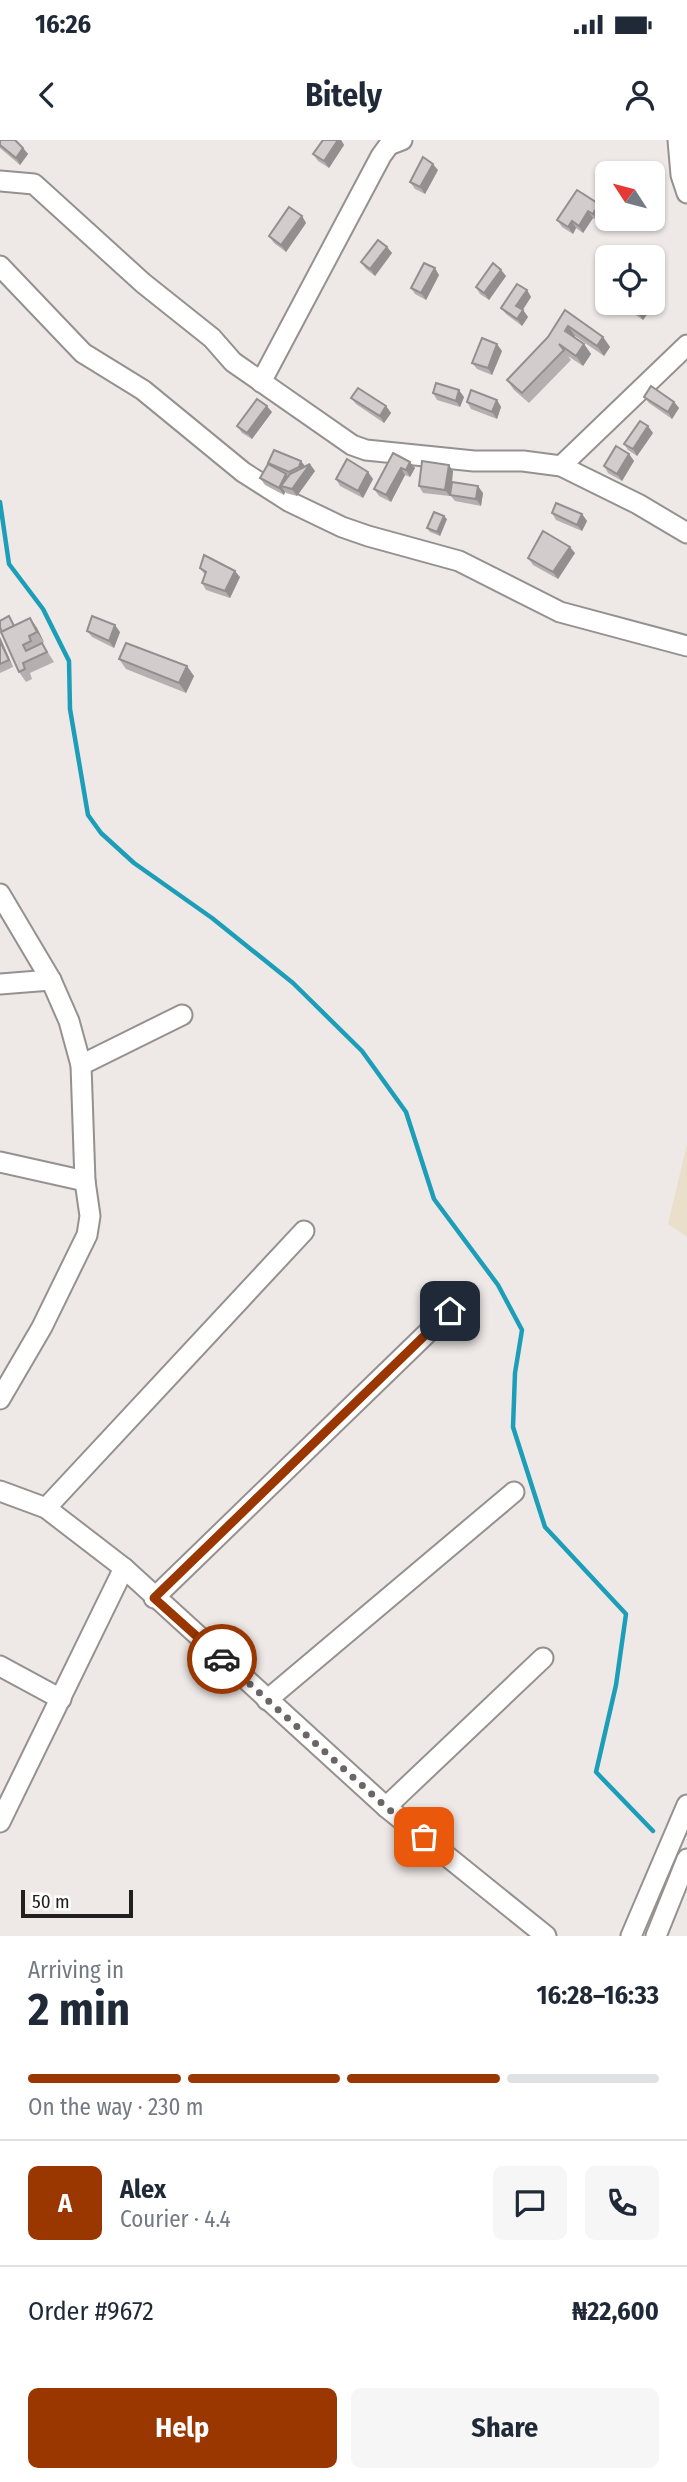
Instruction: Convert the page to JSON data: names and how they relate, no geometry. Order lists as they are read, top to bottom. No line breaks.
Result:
{"scale_bar":"50 m","north":"top left","page":{"status":"16:26","header":"Bitely","scale":"50 m","heading":["2 min","Arriving in","16:28–16:33"],"panel":["Alex","Courier · 4.4","Order #9672","₦22,600"],"bar":"On the way · 230 m","round":"A","buttons":["Help","Share"]}}
